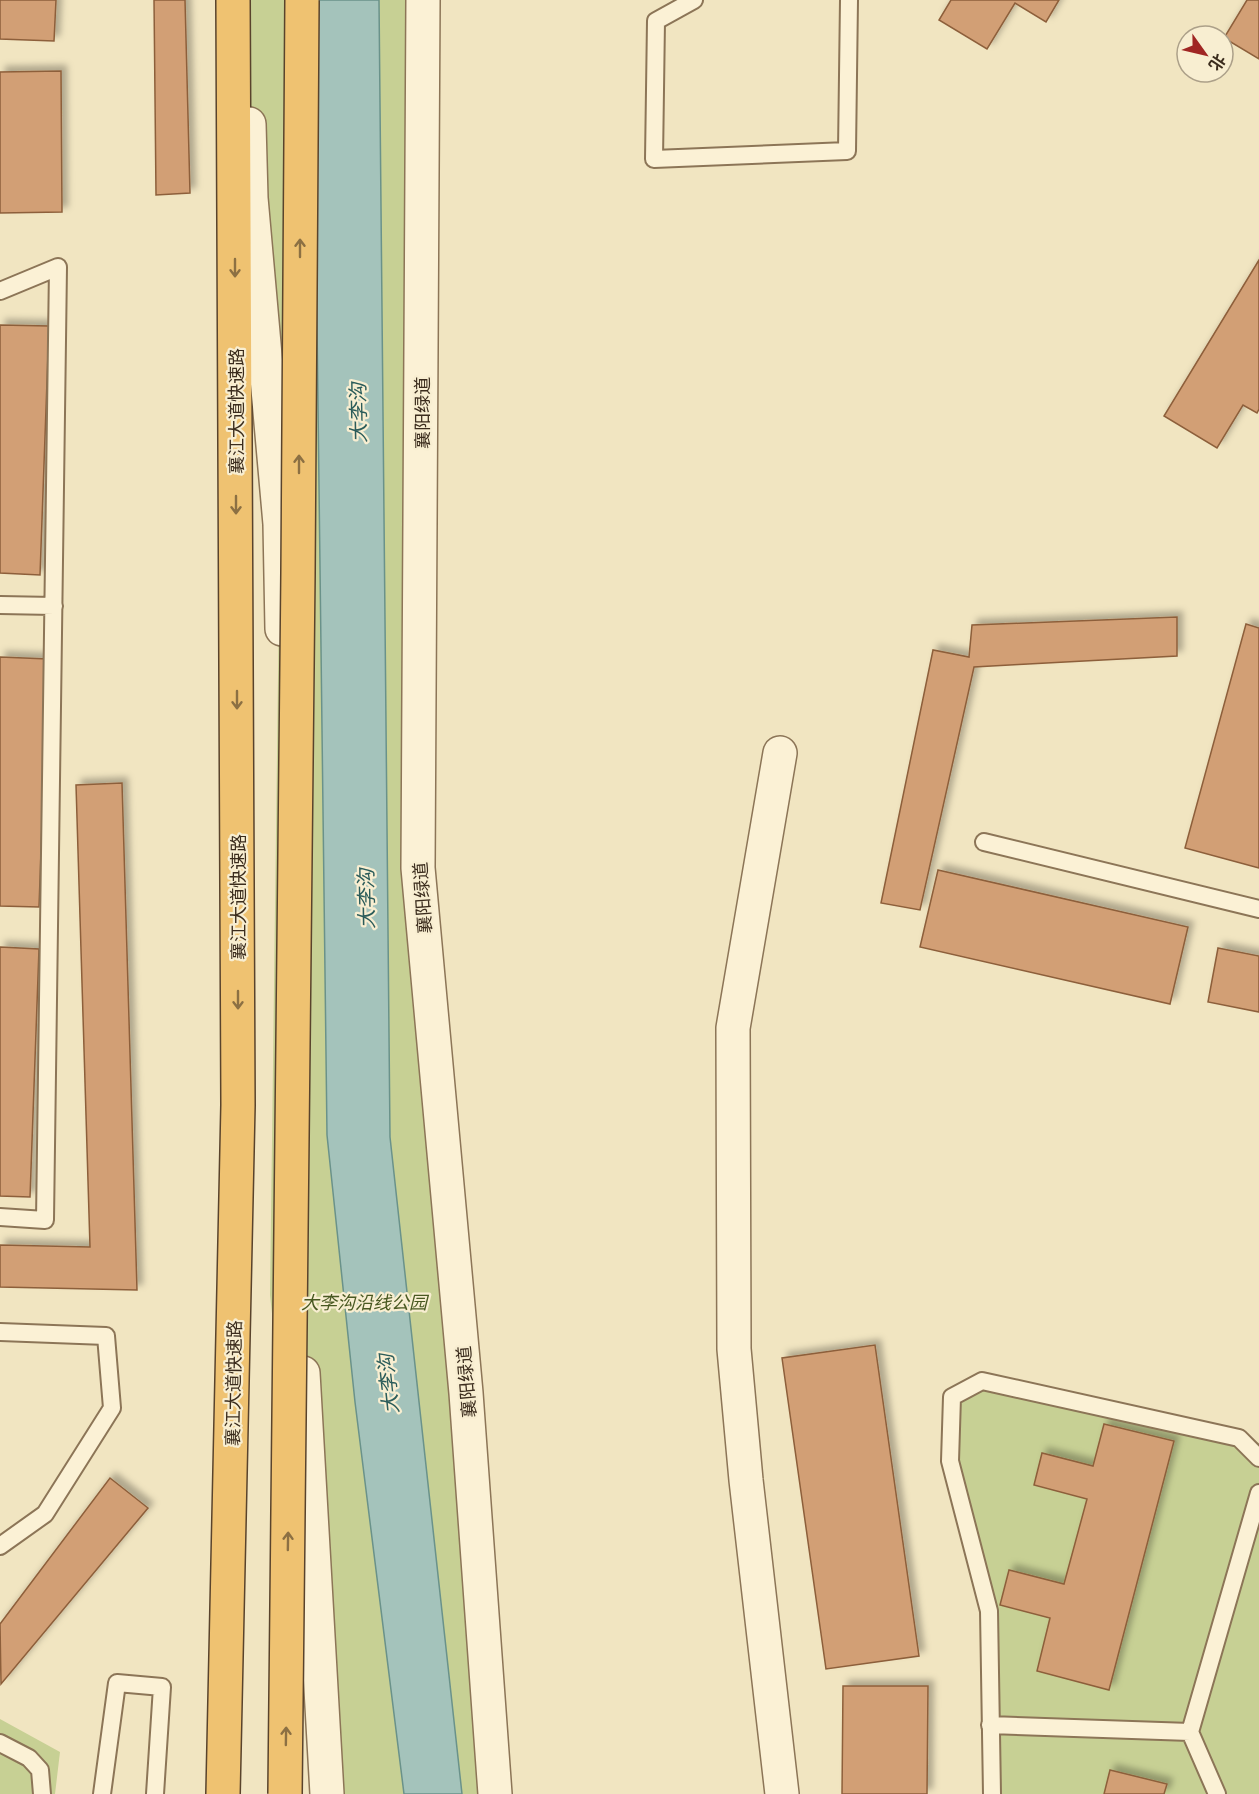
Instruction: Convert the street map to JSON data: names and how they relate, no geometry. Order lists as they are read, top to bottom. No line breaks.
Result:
{"streets":{"highway":["襄江大道快速路"],"street":["襄阳绿道"]},"water":["大李沟"],"parks":["大李沟沿线公园"],"north":"bottom right"}
